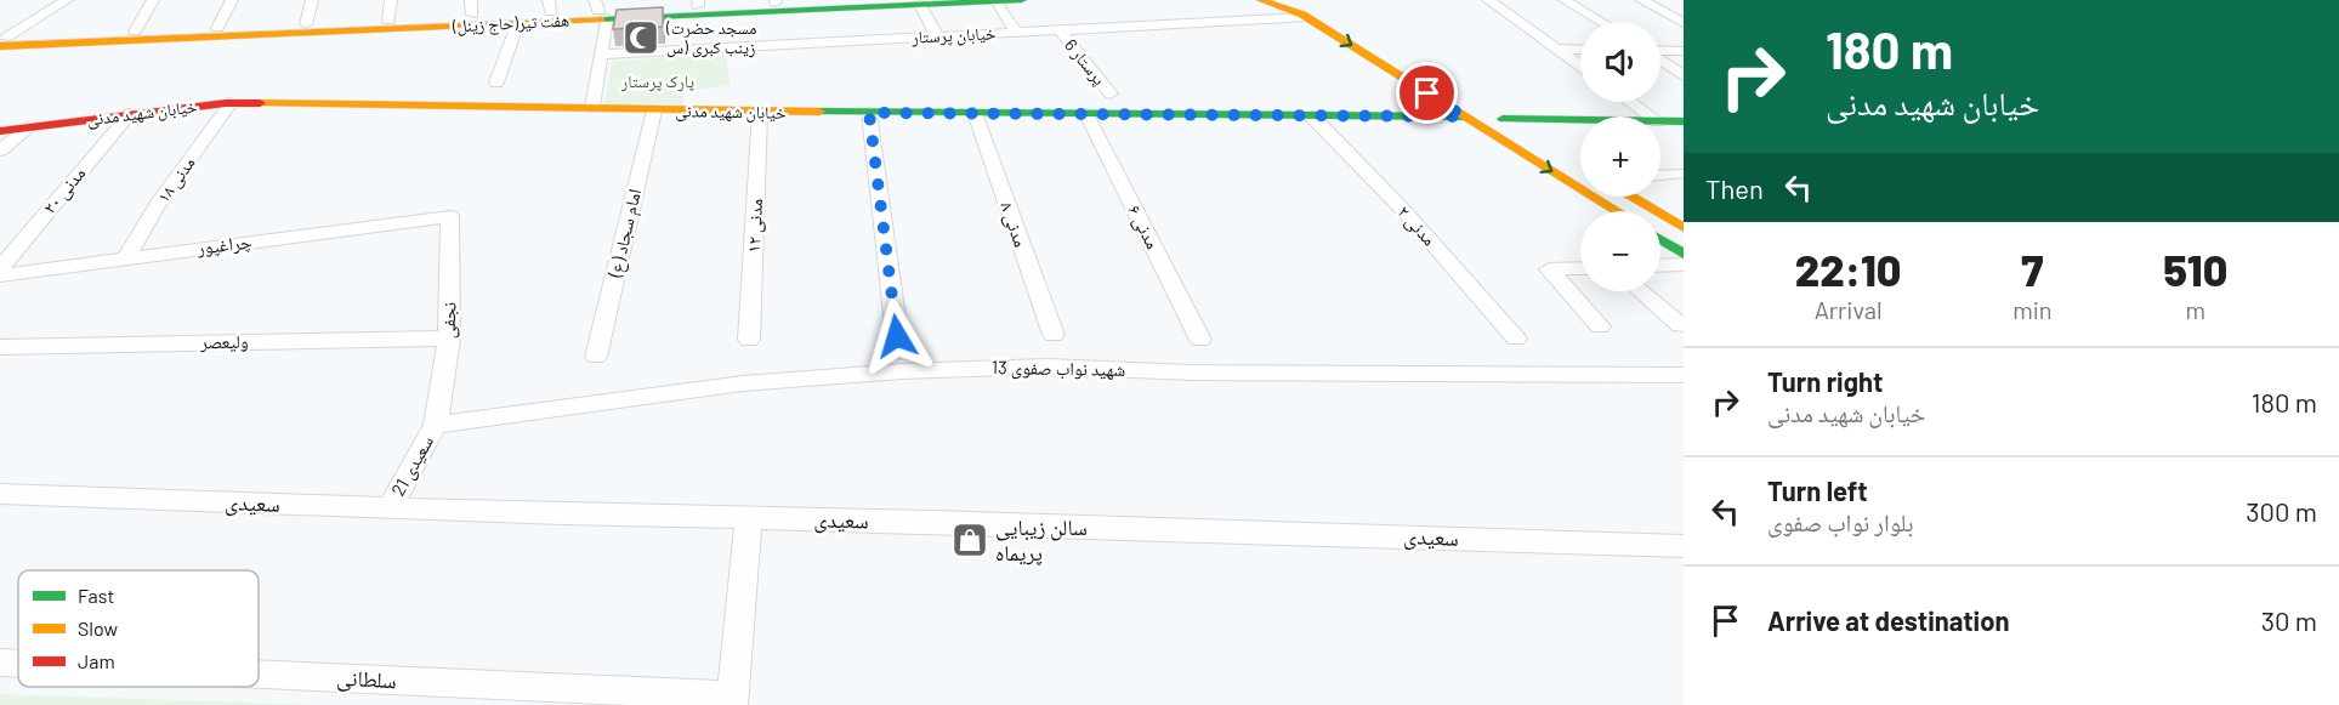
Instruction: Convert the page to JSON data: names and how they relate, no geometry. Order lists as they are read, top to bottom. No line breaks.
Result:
{"streets":{"main road":["هفت تیر(حاج زینل)","خیابان شهید مدنی"],"street":["خیابان پرستار","پرستار 6","مدنی ۱۸","مدنی ۲۰","مدنی ۸","مدنی ۱۲","مدنی ۲","مدنی ۶","امام سجاد (ع)","چراغپور","نجفی","ولیعصر","شهید نواب صفوی 13","سعیدی 21","سعیدی","سلطانی"]},"crossings":[["خیابان پرستار","پرستار 6"],["خیابان شهید مدنی","مدنی ۱۸"],["خیابان شهید مدنی","مدنی ۲۰"],["خیابان شهید مدنی","مدنی ۸"],["خیابان شهید مدنی","مدنی ۱۲"],["خیابان شهید مدنی","مدنی ۲"],["خیابان شهید مدنی","مدنی ۶"],["خیابان شهید مدنی","امام سجاد (ع)"],["مدنی ۱۸","چراغپور"],["چراغپور","نجفی"],["نجفی","ولیعصر"],["نجفی","شهید نواب صفوی 13"],["نجفی","سعیدی 21"],["شهید نواب صفوی 13","سعیدی 21"],["سعیدی 21","سعیدی"]],"parks":["پارک پرستار"],"places":{"mosque":["(مسجد حضرت زینب کبری (س"],"shop":["سالن زیبایی پریماه"]},"legend":["Fast","Slow","Jam"],"page":{"turn":["180 m","خیابان شهید مدنی"],"map_buttons":["+","−"],"then":"Then","eta":["22:10","Arrival","7","min","510","m"],"list":[{"name":"Turn right","note":"خیابان شهید مدنی","value":"180 m"},{"name":"Turn left","note":"بلوار نواب صفوی","value":"300 m"},{"name":"Arrive at destination","value":"30 m"}]}}
